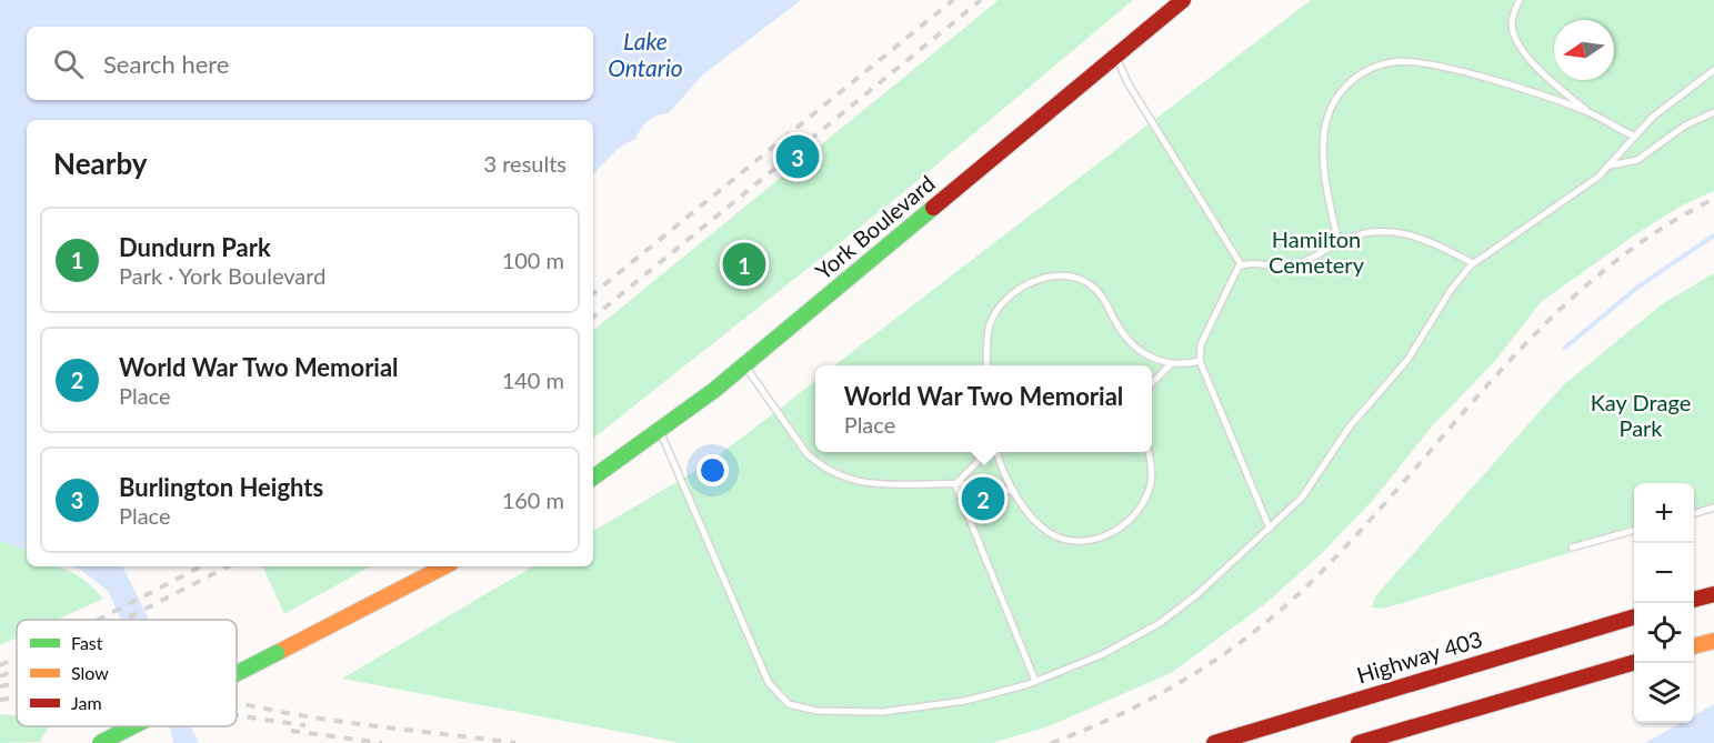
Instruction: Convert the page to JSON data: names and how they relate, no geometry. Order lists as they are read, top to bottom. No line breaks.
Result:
{"streets":{"main road":["York Boulevard","Highway 403"]},"water":["Lake Ontario"],"parks":["Hamilton Cemetery","Kay Drage Park"],"legend":["Fast","Slow","Jam"],"north":"left","page":{"search":"Search here","heading":["Nearby","3 results"],"pins":["3","1","2"],"list":[{"mark":"1","name":"Dundurn Park","note":"Park · York Boulevard","value":"100 m"},{"mark":"2","name":"World War Two Memorial","note":"Place","value":"140 m"},{"mark":"3","name":"Burlington Heights","note":"Place","value":"160 m"}],"popup":["World War Two Memorial","Place"],"map_buttons":["+","−"]}}
